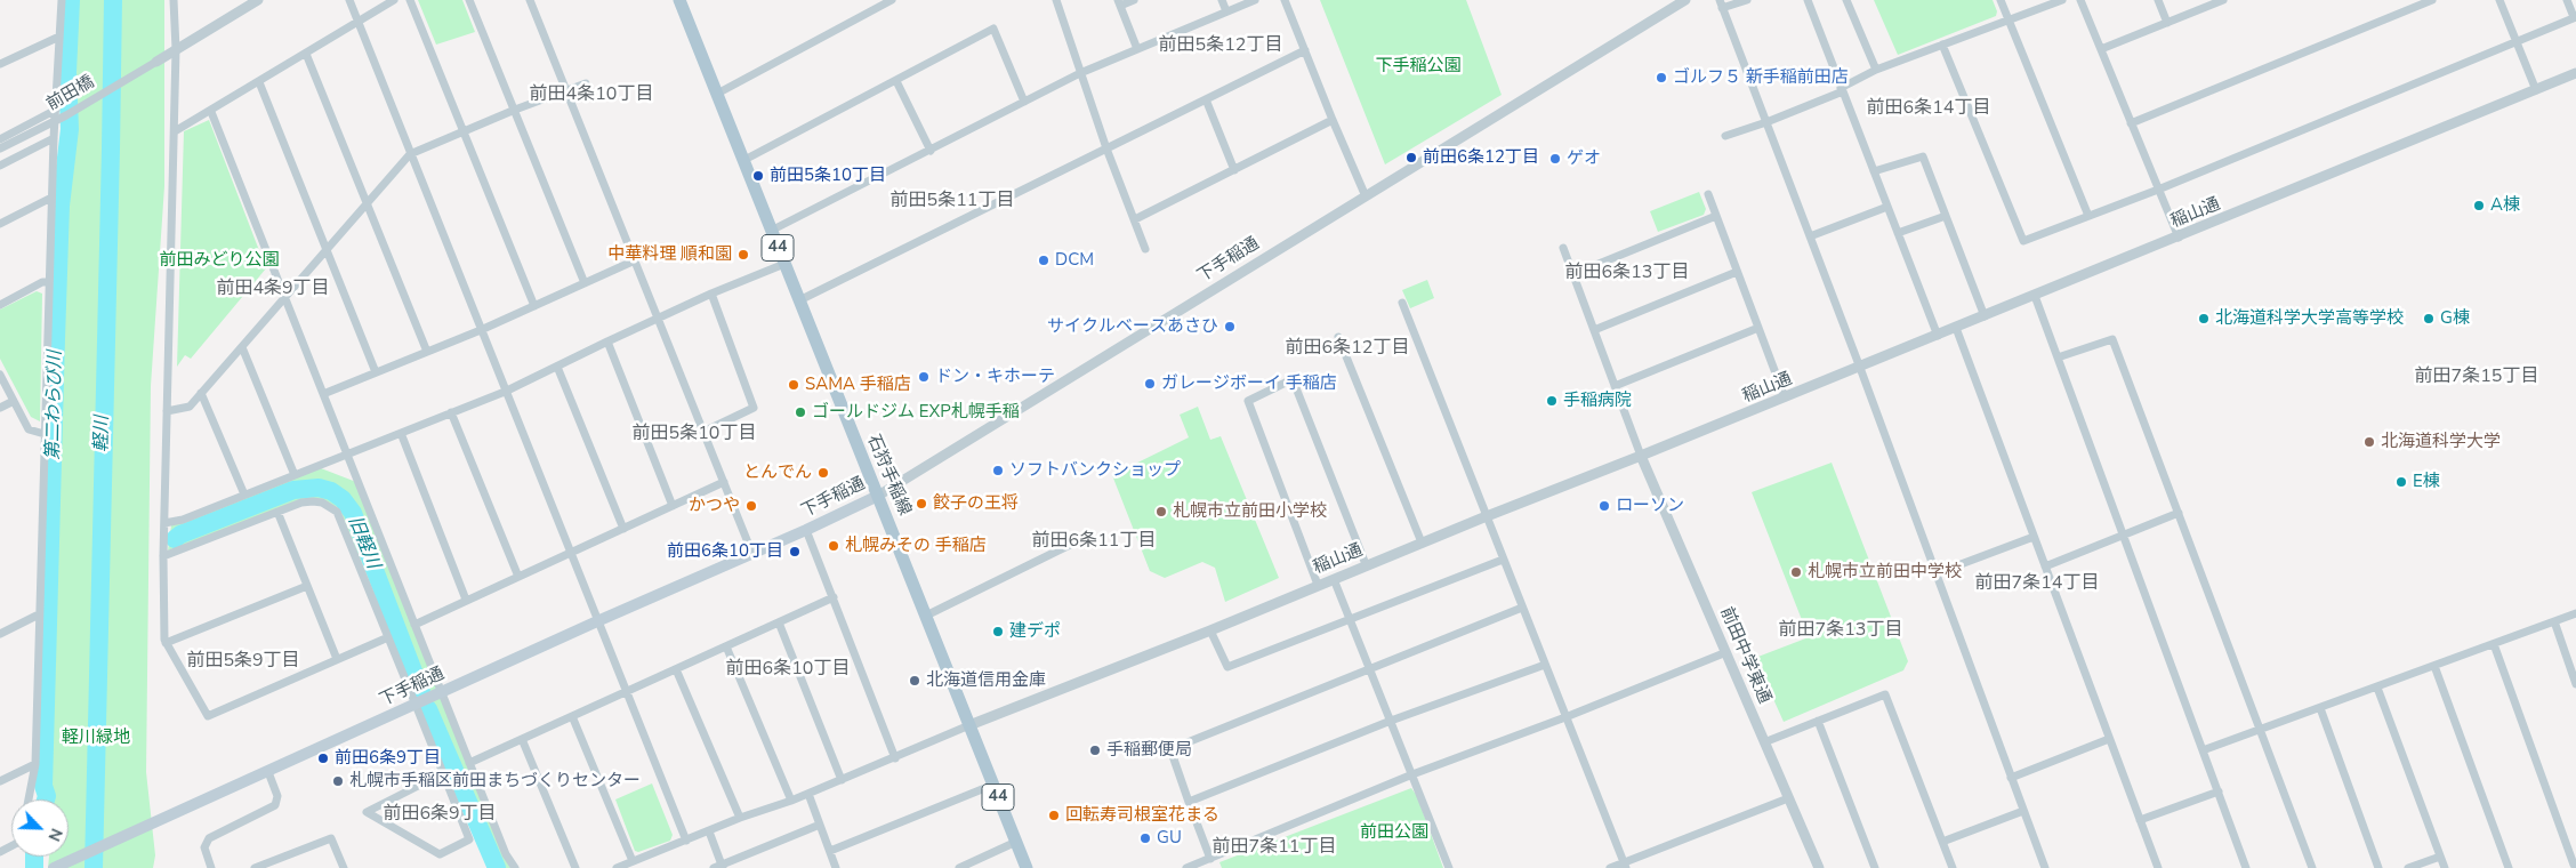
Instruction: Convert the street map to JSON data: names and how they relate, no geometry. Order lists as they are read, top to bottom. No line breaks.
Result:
{"streets":{"main road":["44","下手稲通","石狩手稲線"],"street":["前田橋","稲山通","前田中学東通"]},"crossings":[["稲山通","石狩手稲線"],["稲山通","前田中学東通"],["下手稲通","石狩手稲線"]],"districts":["前田5条12丁目","前田4条10丁目","前田6条14丁目","前田5条11丁目","前田6条13丁目","前田4条9丁目","前田6条12丁目","前田7条15丁目","前田5条10丁目","前田6条11丁目","前田7条14丁目","前田7条13丁目","前田5条9丁目","前田6条10丁目","前田6条9丁目","前田7条11丁目"],"water":["第二わらび川","軽川","旧軽川"],"parks":["下手稲公園","前田みどり公園","軽川緑地","前田公園"],"places":["ゴルフ５ 新手稲前田店","前田6条12丁目","ゲオ","前田5条10丁目","A棟","中華料理 順和園","DCM","北海道科学大学高等学校","G棟","サイクルベースあさひ","ドン・キホーテ","ガレージボーイ 手稲店","SAMA 手稲店","手稲病院","ゴールドジム EXP札幌手稲","北海道科学大学","ソフトバンクショップ","とんでん","E棟","餃子の王将","かつや","ローソン","札幌市立前田小学校","札幌みその 手稲店","前田6条10丁目","札幌市立前田中学校","建デポ","北海道信用金庫","手稲郵便局","前田6条9丁目","札幌市手稲区前田まちづくりセンター","回転寿司根室花まる","GU"],"north":"bottom right"}
